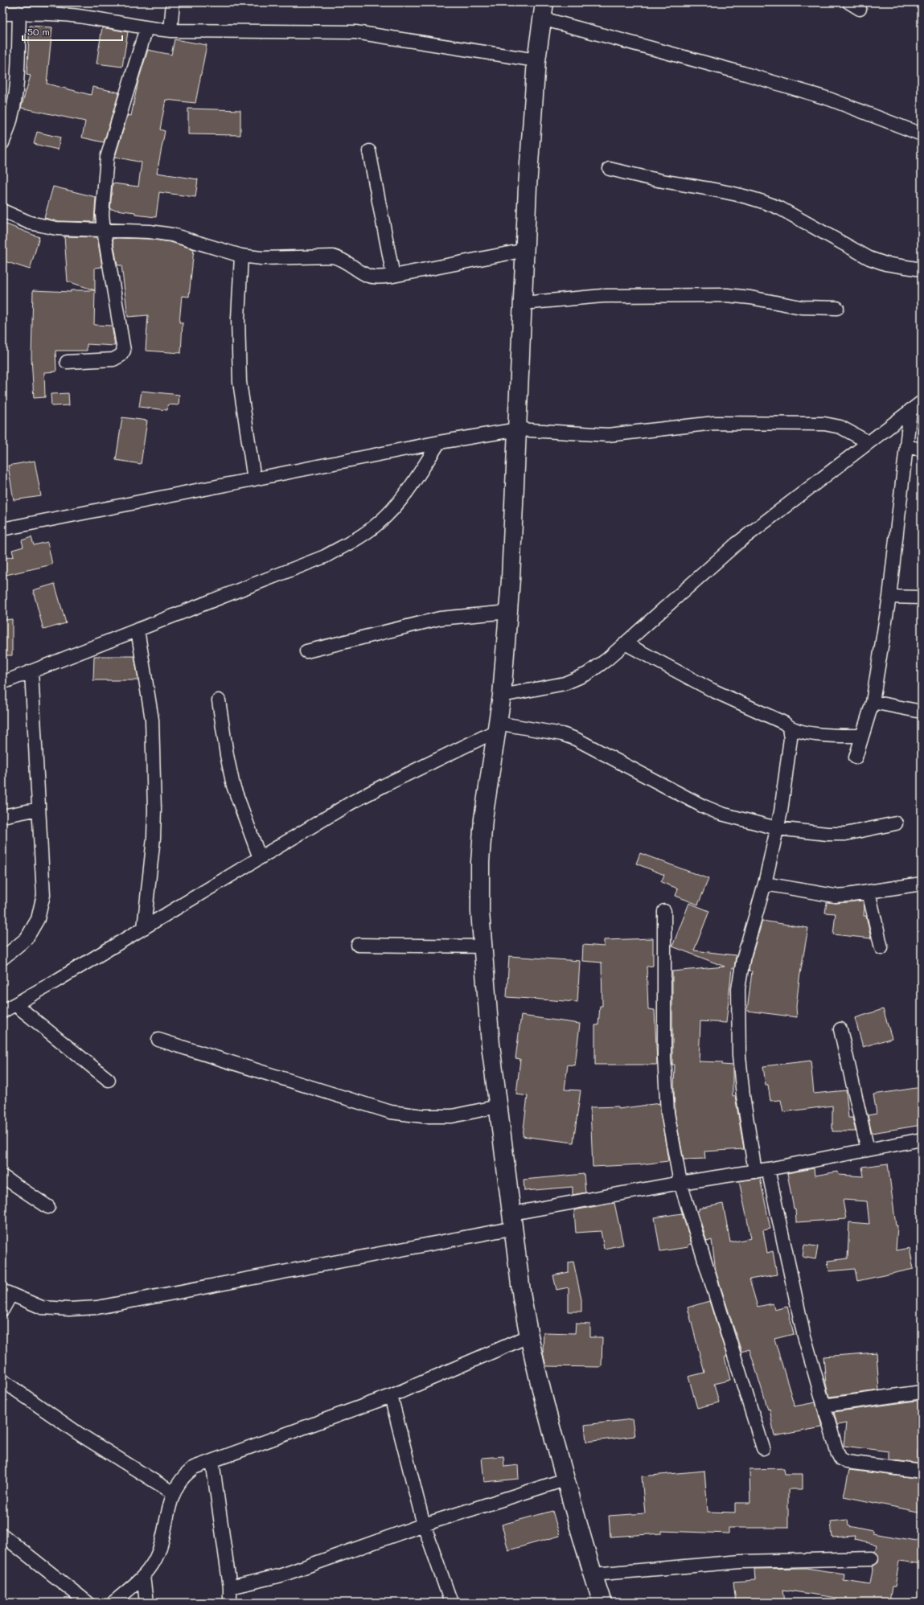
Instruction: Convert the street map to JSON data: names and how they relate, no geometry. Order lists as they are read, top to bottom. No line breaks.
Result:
{"scale_bar":"50 m"}
